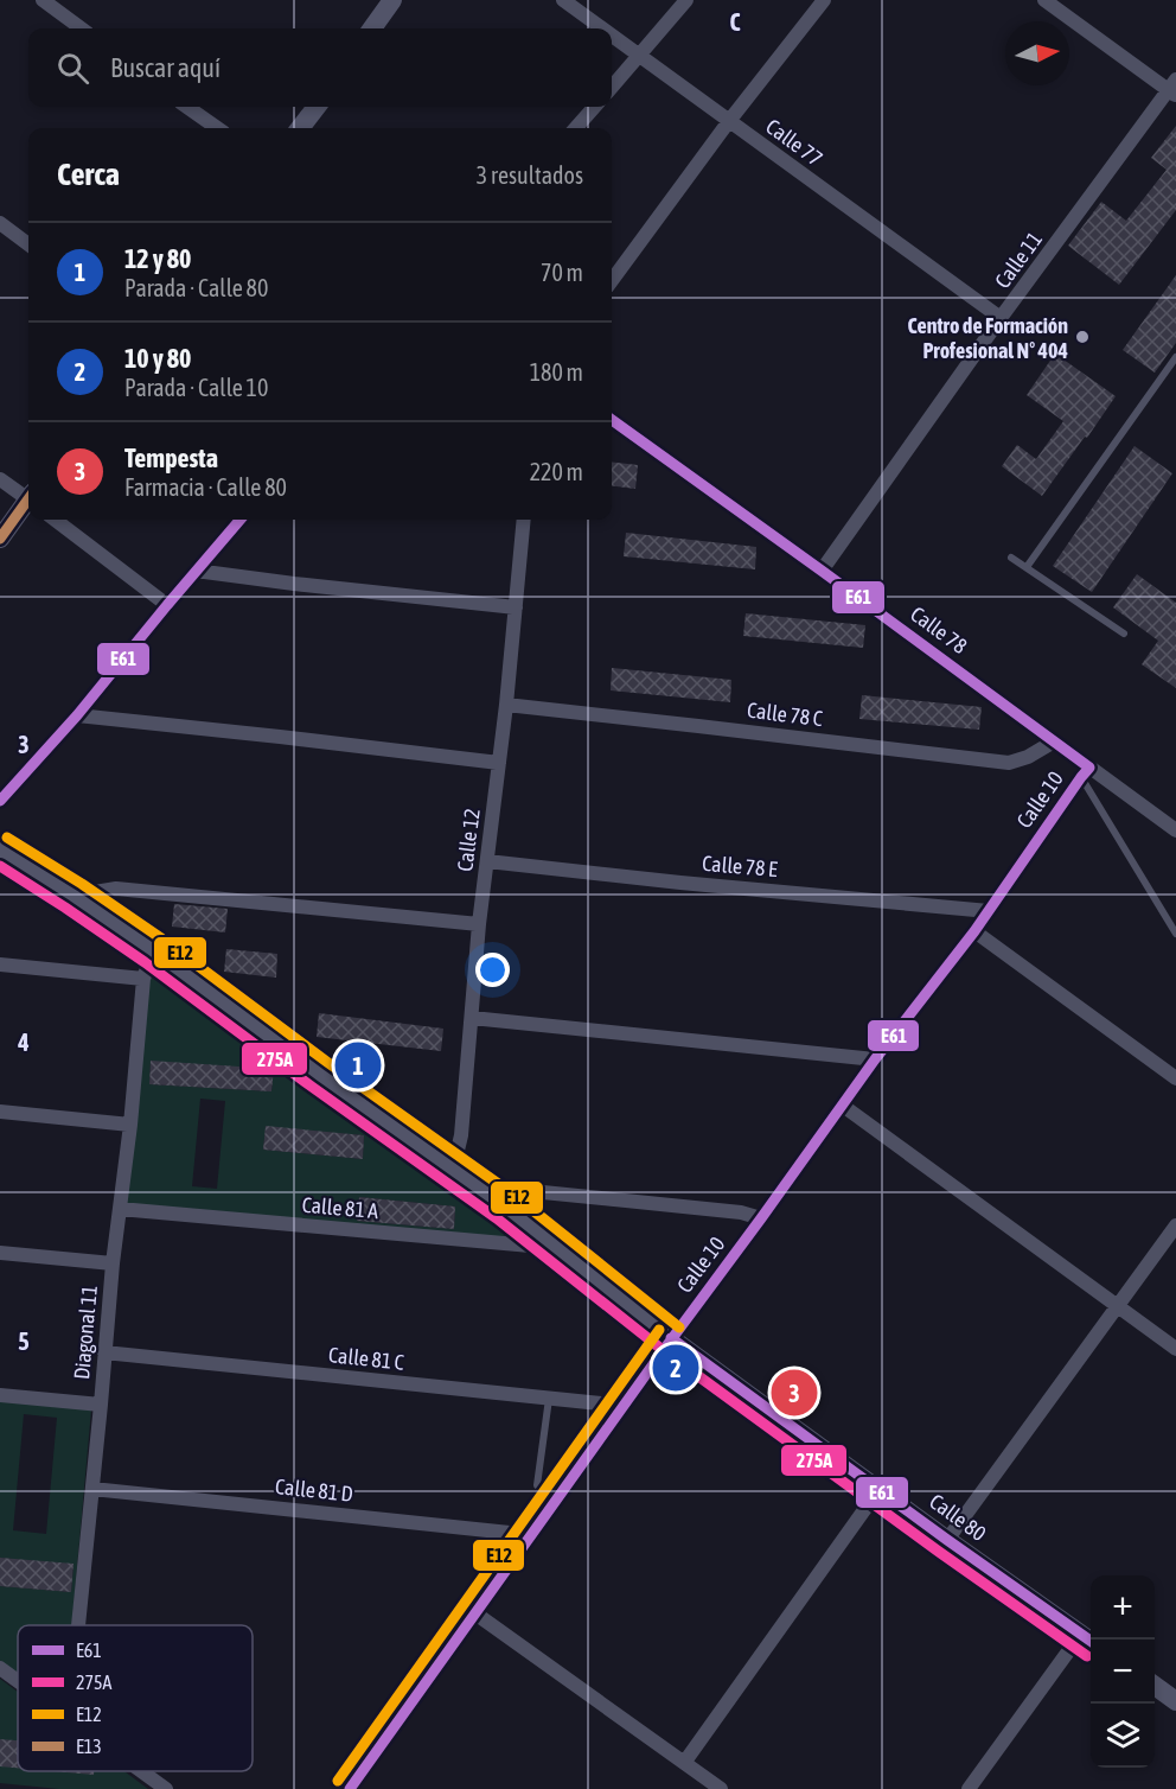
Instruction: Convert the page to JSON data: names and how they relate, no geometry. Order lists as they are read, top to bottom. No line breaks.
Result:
{"streets":{"street":["Calle 77","Calle 11","Calle 78","Calle 78 C","Calle 10","Calle 12","Calle 78 E","Calle 81 A","Diagonal 11","Calle 81 C","Calle 81 D","Calle 80"]},"crossings":[["Calle 77","Calle 11"],["Calle 11","Calle 78"],["Calle 78","Calle 78 C"],["Calle 78","Calle 10"],["Calle 78 C","Calle 12"],["Calle 10","Calle 78 E"],["Calle 10","Calle 81 C"],["Calle 10","Calle 81 D"],["Calle 10","Calle 80"],["Calle 12","Calle 78 E"],["Calle 12","Calle 80"],["Calle 81 A","Diagonal 11"],["Calle 81 A","Calle 80"],["Diagonal 11","Calle 81 C"],["Diagonal 11","Calle 81 D"],["Diagonal 11","Calle 80"]],"places":["Centro de Formación Profesional N° 404"],"lines":["transit line E61","transit line E13","transit line E12","transit line 275A"],"legend":["E61","275A","E12","E13"],"north":"right","page":{"search":"Buscar aquí","heading":["Cerca","3 resultados"],"list":[{"mark":"1","name":"12 y 80","note":"Parada · Calle 80","value":"70 m"},{"mark":"2","name":"10 y 80","note":"Parada · Calle 10","value":"180 m"},{"mark":"3","name":"Tempesta","note":"Farmacia · Calle 80","value":"220 m"}],"pins":["1","2","3"],"map_buttons":["+","−"]},"grid":{"columns":["C"],"rows":["3","4","5"]}}
